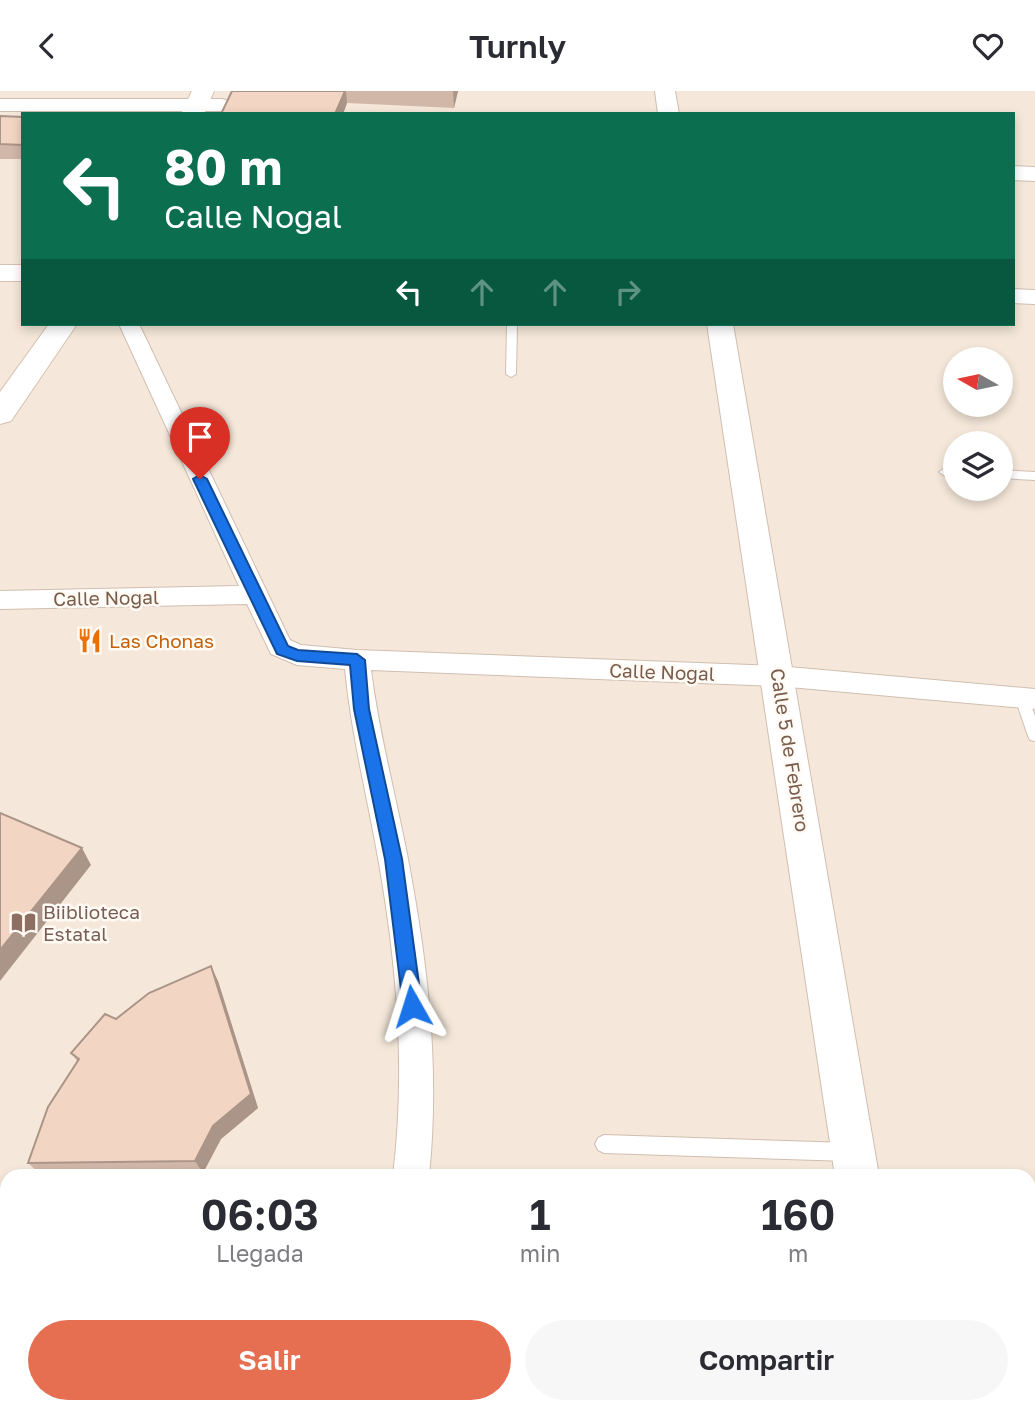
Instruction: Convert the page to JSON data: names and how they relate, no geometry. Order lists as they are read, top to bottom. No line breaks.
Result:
{"streets":{"street":["Calle Nogal","Calle 5 de Febrero"]},"crossings":[["Calle Nogal","Calle 5 de Febrero"]],"places":{"restaurant":["Las Chonas"],"library":["Biiblioteca Estatal"]},"north":"left","page":{"header":"Turnly","turn":["80 m","Calle Nogal"],"eta":["06:03","Llegada","1","min","160","m"],"buttons":["Salir","Compartir"]}}
